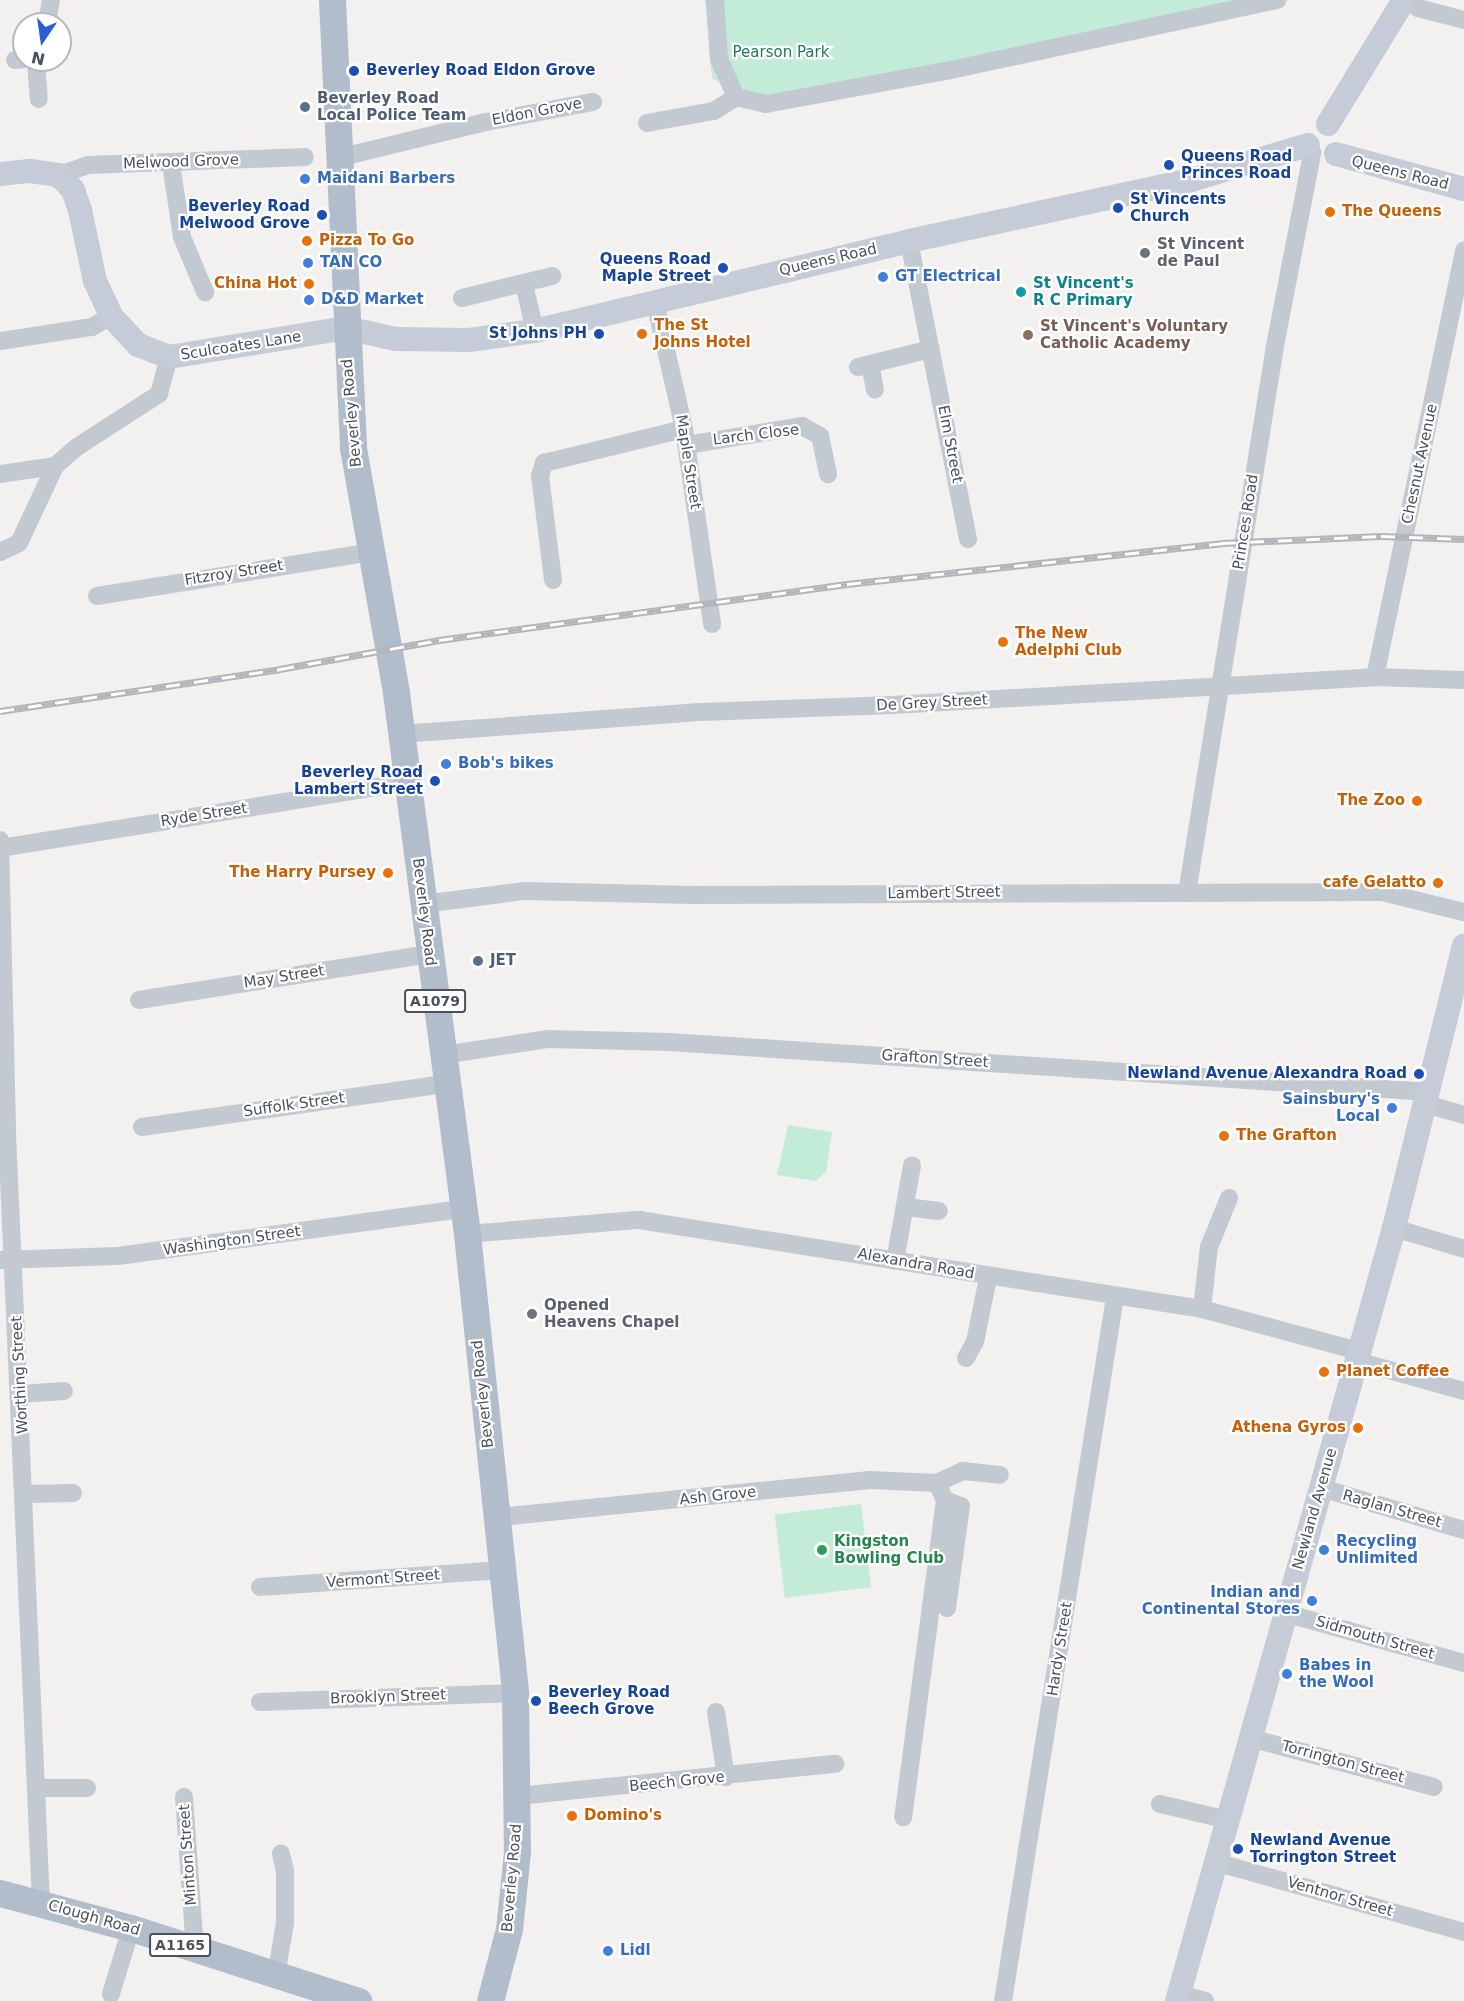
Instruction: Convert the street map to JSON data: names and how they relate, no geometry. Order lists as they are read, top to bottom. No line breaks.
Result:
{"streets":{"main road":["Beverley Road","A1079","Clough Road","A1165"],"street":["Eldon Grove","Melwood Grove","Queens Road","Sculcoates Lane","Larch Close","Elm Street","Maple Street","Chesnut Avenue","Princes Road","Fitzroy Street","De Grey Street","Ryde Street","Lambert Street","May Street","Grafton Street","Suffolk Street","Washington Street","Alexandra Road","Worthing Street","Ash Grove","Newland Avenue","Raglan Street","Vermont Street","Sidmouth Street","Hardy Street","Brooklyn Street","Torrington Street","Beech Grove","Minton Street","Ventnor Street"]},"crossings":[["Eldon Grove","Beverley Road"],["Melwood Grove","Sculcoates Lane"],["Queens Road","Sculcoates Lane"],["Queens Road","Beverley Road"],["Queens Road","Elm Street"],["Queens Road","Maple Street"],["Queens Road","Princes Road"],["Sculcoates Lane","Beverley Road"],["Beverley Road","Fitzroy Street"],["Beverley Road","De Grey Street"],["Beverley Road","Ryde Street"],["Beverley Road","Lambert Street"],["Beverley Road","May Street"],["Beverley Road","Grafton Street"],["Beverley Road","Suffolk Street"],["Beverley Road","Washington Street"],["Beverley Road","Alexandra Road"],["Beverley Road","Ash Grove"],["Beverley Road","Vermont Street"],["Beverley Road","Brooklyn Street"],["Beverley Road","Beech Grove"],["Larch Close","Maple Street"],["Chesnut Avenue","De Grey Street"],["Princes Road","De Grey Street"],["Princes Road","Lambert Street"],["Ryde Street","Worthing Street"],["Grafton Street","Newland Avenue"],["Washington Street","Alexandra Road"],["Washington Street","Worthing Street"],["Alexandra Road","Newland Avenue"],["Alexandra Road","Hardy Street"],["Worthing Street","Clough Road"],["Newland Avenue","Raglan Street"],["Newland Avenue","Sidmouth Street"],["Newland Avenue","Torrington Street"],["Newland Avenue","Ventnor Street"],["Minton Street","Clough Road"]],"parks":["Pearson Park"],"places":["Beverley Road Eldon Grove","Beverley Road Local Police Team","Queens Road Princes Road","Maidani Barbers","St Vincents Church","The Queens","Beverley Road Melwood Grove","Pizza To Go","St Vincent de Paul","TAN CO","Queens Road Maple Street","GT Electrical","China Hot","St Vincent's R C Primary","D&D Market","St Johns PH","The St Johns Hotel","St Vincent's Voluntary Catholic Academy","The New Adelphi Club","Bob's bikes","Beverley Road Lambert Street","The Zoo","The Harry Pursey","cafe Gelatto","JET","Newland Avenue Alexandra Road","Sainsbury's Local","The Grafton","Opened Heavens Chapel","Planet Coffee","Athena Gyros","Kingston Bowling Club","Recycling Unlimited","Indian and Continental Stores","Babes in the Wool","Beverley Road Beech Grove","Domino's","Newland Avenue Torrington Street","Lidl"],"north":"bottom"}
